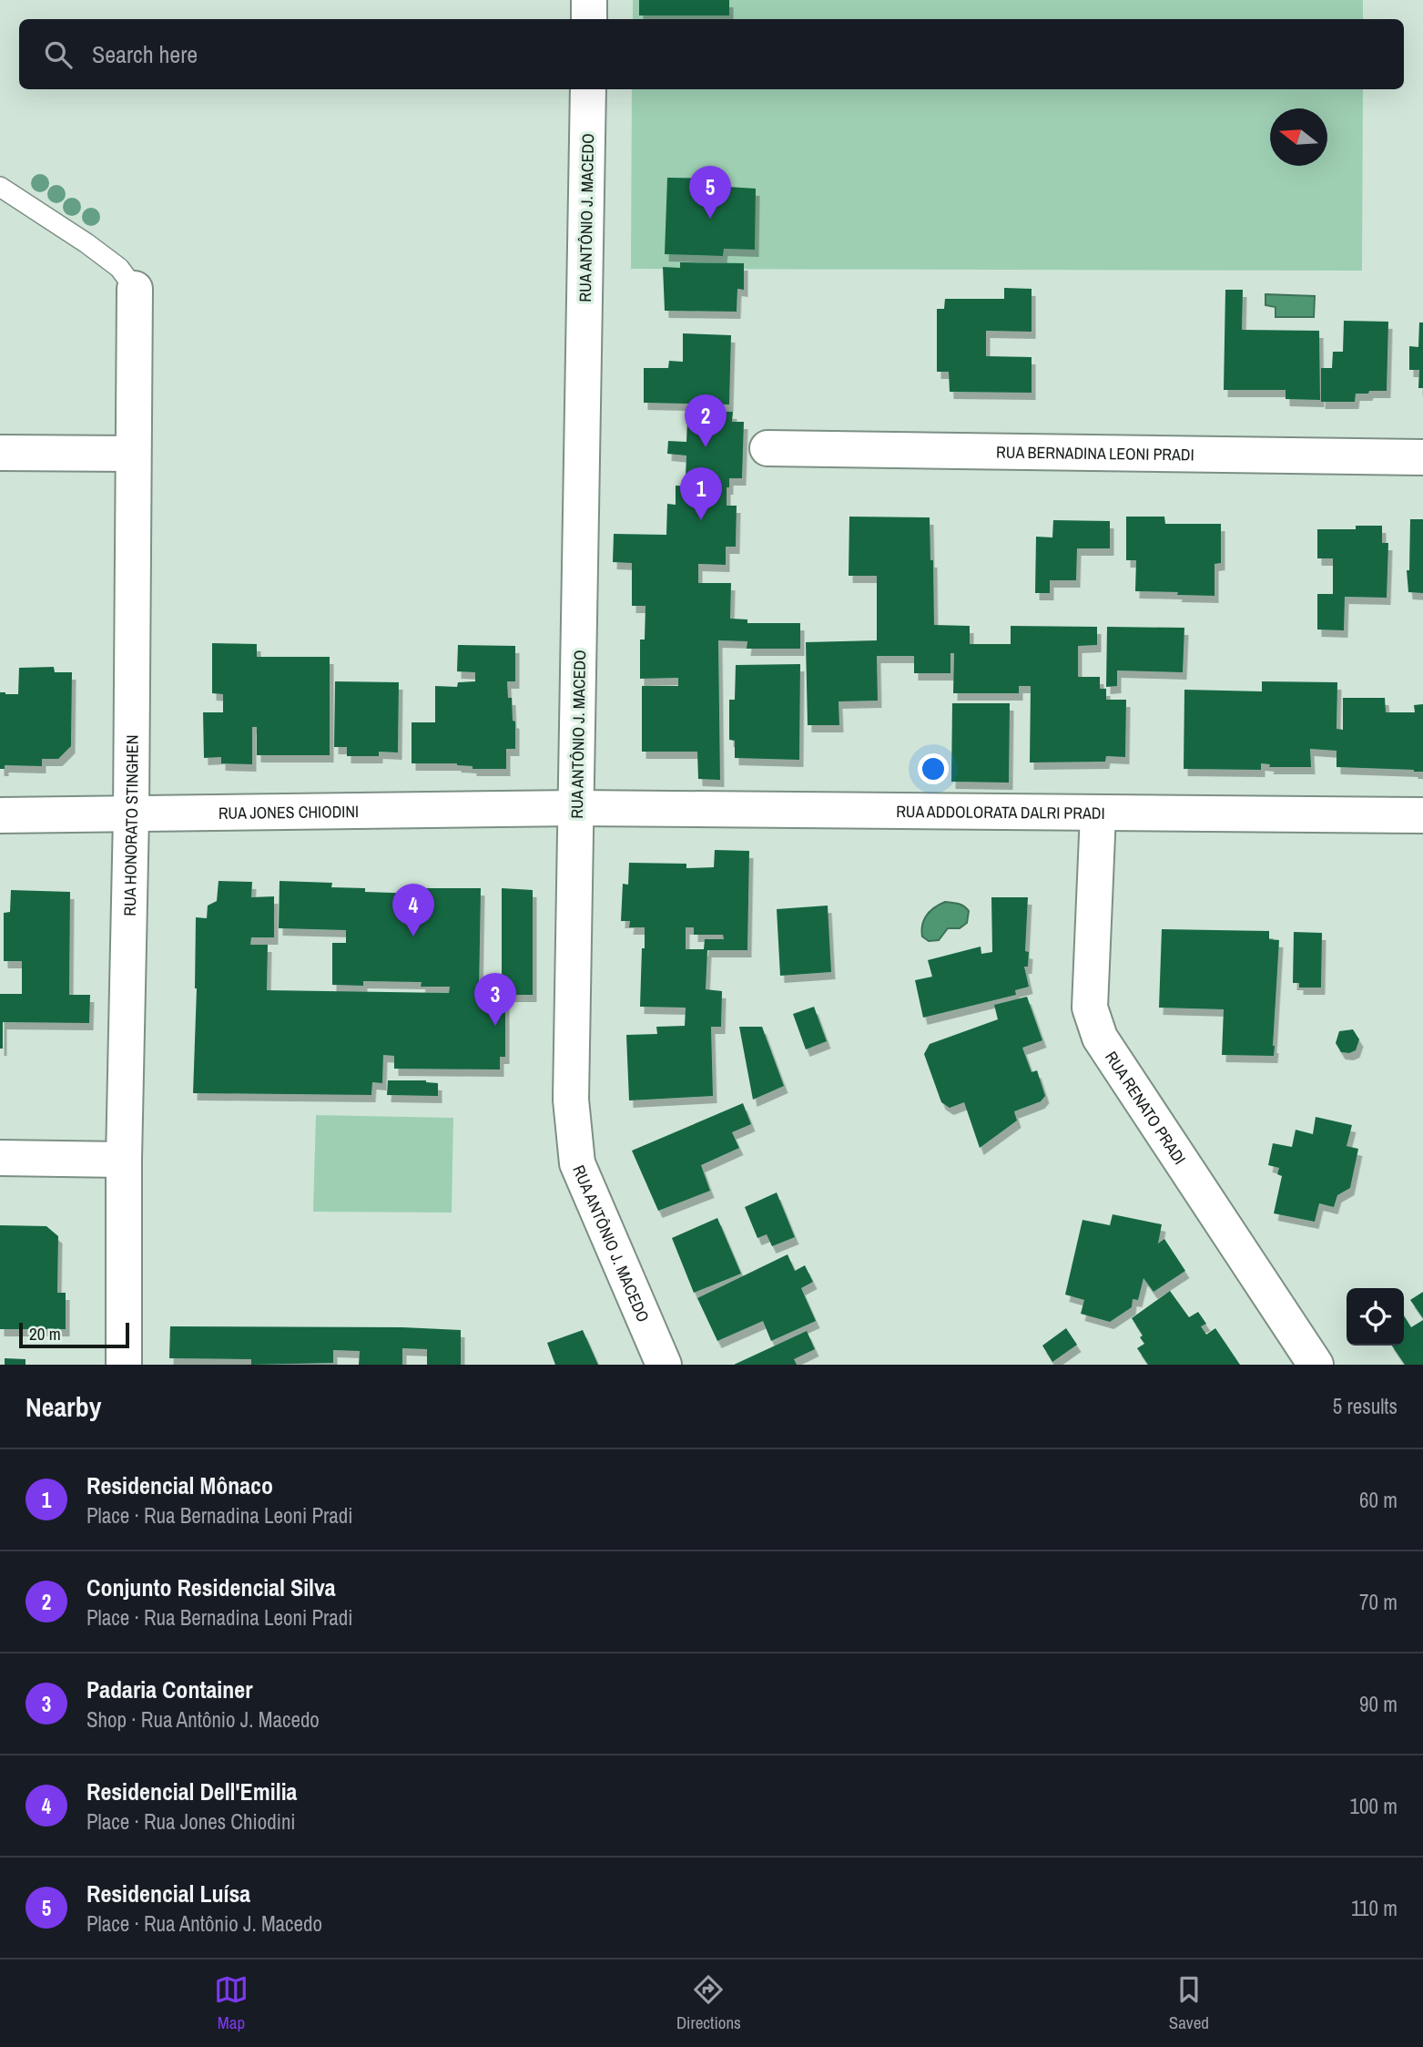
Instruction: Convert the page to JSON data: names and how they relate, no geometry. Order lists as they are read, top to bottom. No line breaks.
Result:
{"streets":{"street":["RUA ANTÔNIO J. MACEDO","RUA BERNADINA LEONI PRADI","RUA JONES CHIODINI","RUA ADDOLORATA DALRI PRADI","RUA HONORATO STINGHEN","RUA RENATO PRADI"]},"crossings":[["RUA ANTÔNIO J. MACEDO","RUA JONES CHIODINI"],["RUA ANTÔNIO J. MACEDO","RUA ADDOLORATA DALRI PRADI"],["RUA JONES CHIODINI","RUA ADDOLORATA DALRI PRADI"],["RUA JONES CHIODINI","RUA HONORATO STINGHEN"],["RUA ADDOLORATA DALRI PRADI","RUA RENATO PRADI"]],"scale_bar":"20 m","north":"left","page":{"search":"Search here","pins":["5","2","1","4","3"],"scale":"20 m","heading":["Nearby","5 results"],"list":[{"mark":"1","name":"Residencial Mônaco","note":"Place · Rua Bernadina Leoni Pradi","value":"60 m"},{"mark":"2","name":"Conjunto Residencial Silva","note":"Place · Rua Bernadina Leoni Pradi","value":"70 m"},{"mark":"3","name":"Padaria Container","note":"Shop · Rua Antônio J. Macedo","value":"90 m"},{"mark":"4","name":"Residencial Dell'Emilia","note":"Place · Rua Jones Chiodini","value":"100 m"},{"mark":"5","name":"Residencial Luísa","note":"Place · Rua Antônio J. Macedo","value":"110 m"}],"nav":["Map","Directions","Saved"]}}
